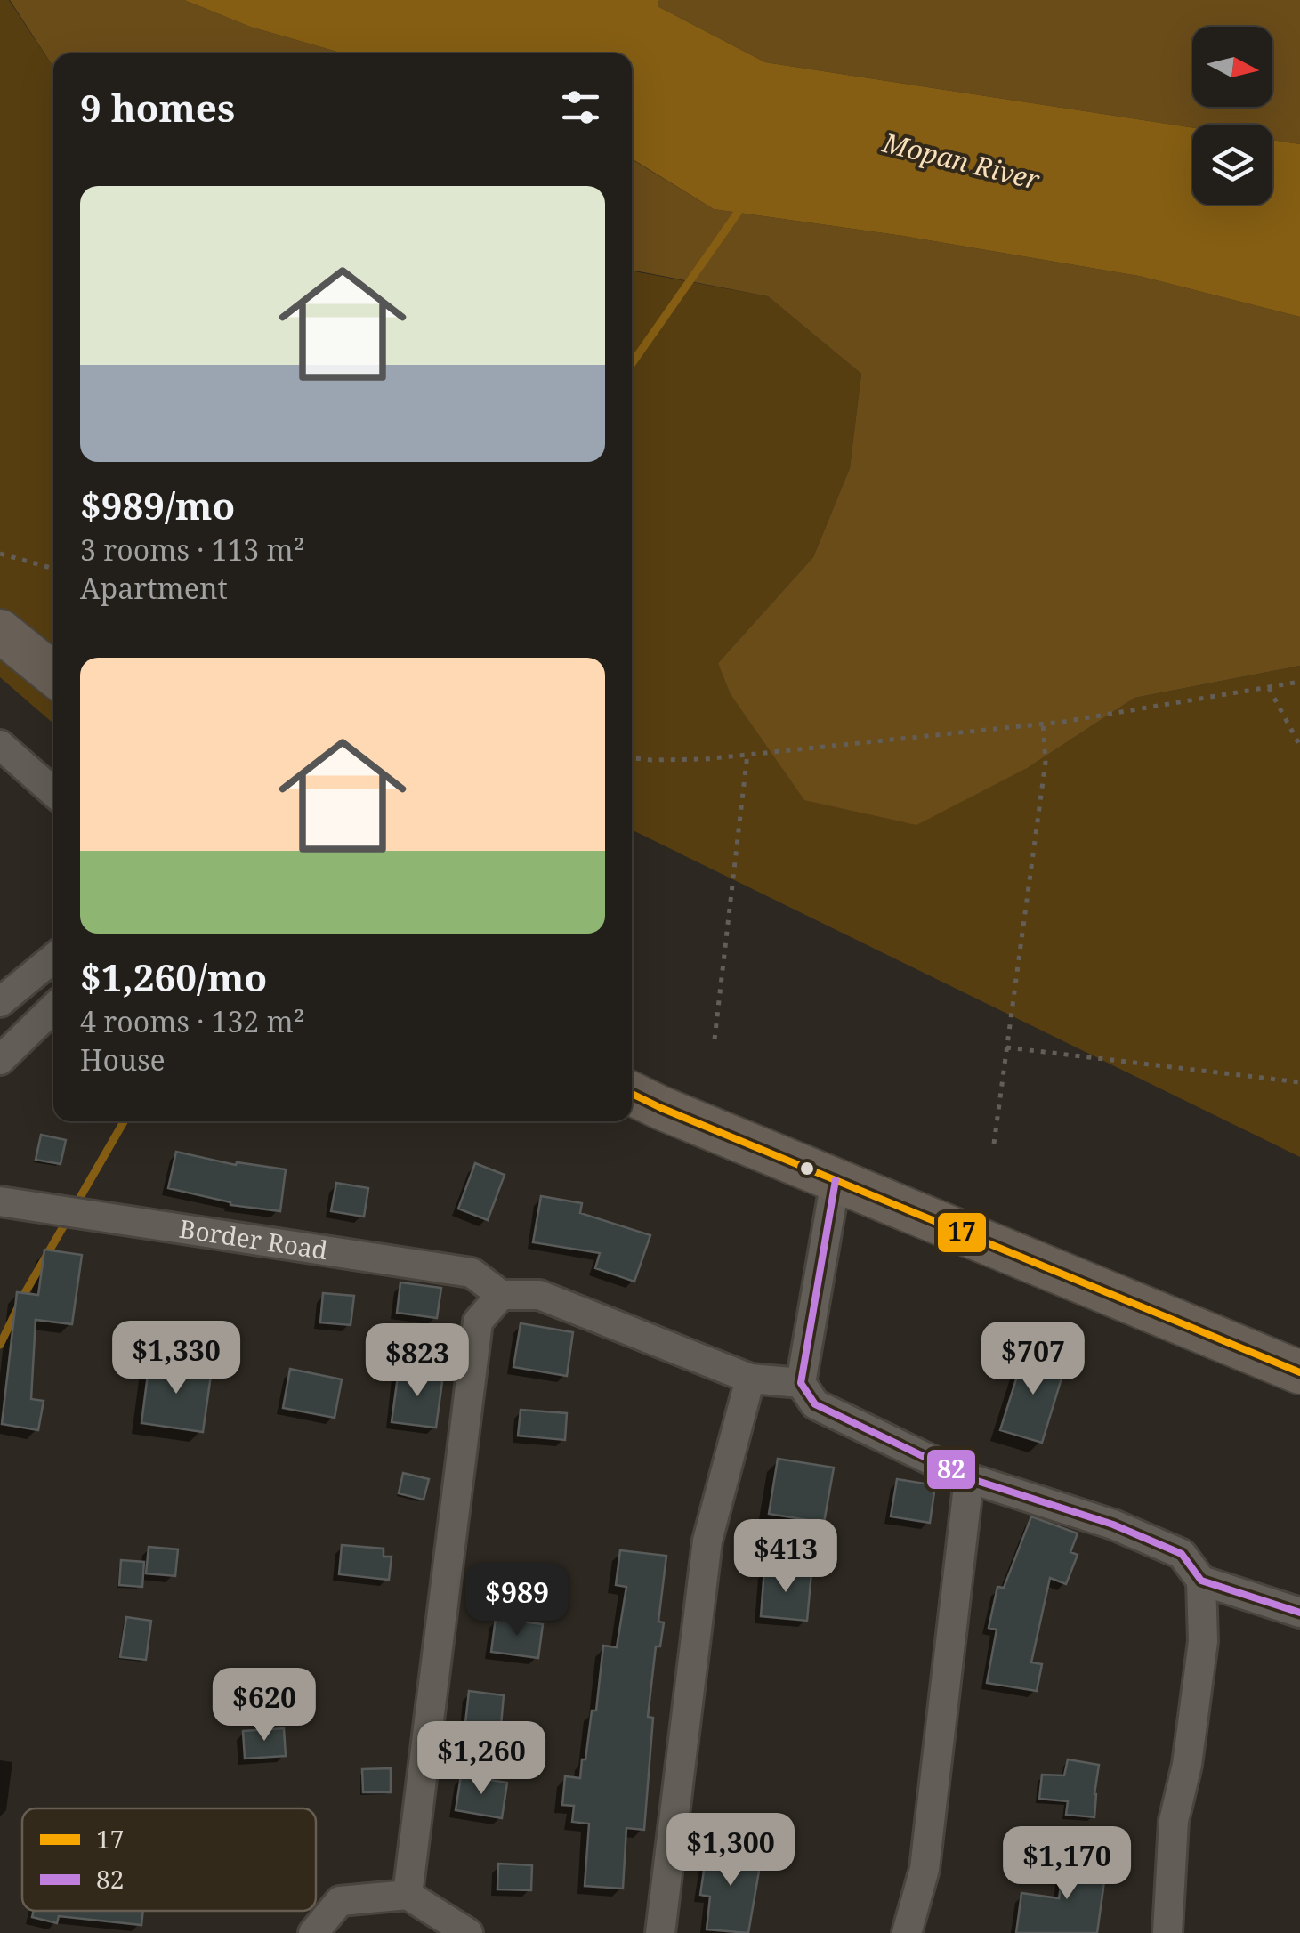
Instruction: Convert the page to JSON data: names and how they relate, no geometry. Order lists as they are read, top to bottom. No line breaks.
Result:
{"streets":{"street":["Border Road"]},"water":["Mopan River"],"lines":["transit line 17","transit line 82"],"legend":["17","82"],"north":"right","page":{"heading":"9 homes","list":[{"name":"$989/mo","note":"3 rooms · 113 m² · Apartment"},{"name":"$1,260/mo","note":"4 rooms · 132 m² · House"}],"price":["$1,330","$707","$823","$413","$989","$620","$1,260","$1,300","$1,170"]}}
